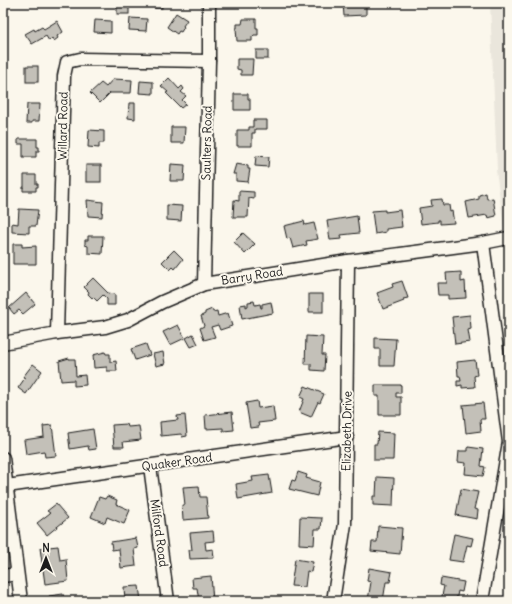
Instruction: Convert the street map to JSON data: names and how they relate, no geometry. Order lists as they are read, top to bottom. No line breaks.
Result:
{"streets":{"street":["Willard Road","Saulters Road","Barry Road","Elizabeth Drive","Quaker Road","Milford Road"]},"crossings":[["Willard Road","Saulters Road"],["Willard Road","Barry Road"],["Saulters Road","Barry Road"],["Barry Road","Elizabeth Drive"],["Elizabeth Drive","Quaker Road"],["Quaker Road","Milford Road"]],"north":"top"}
